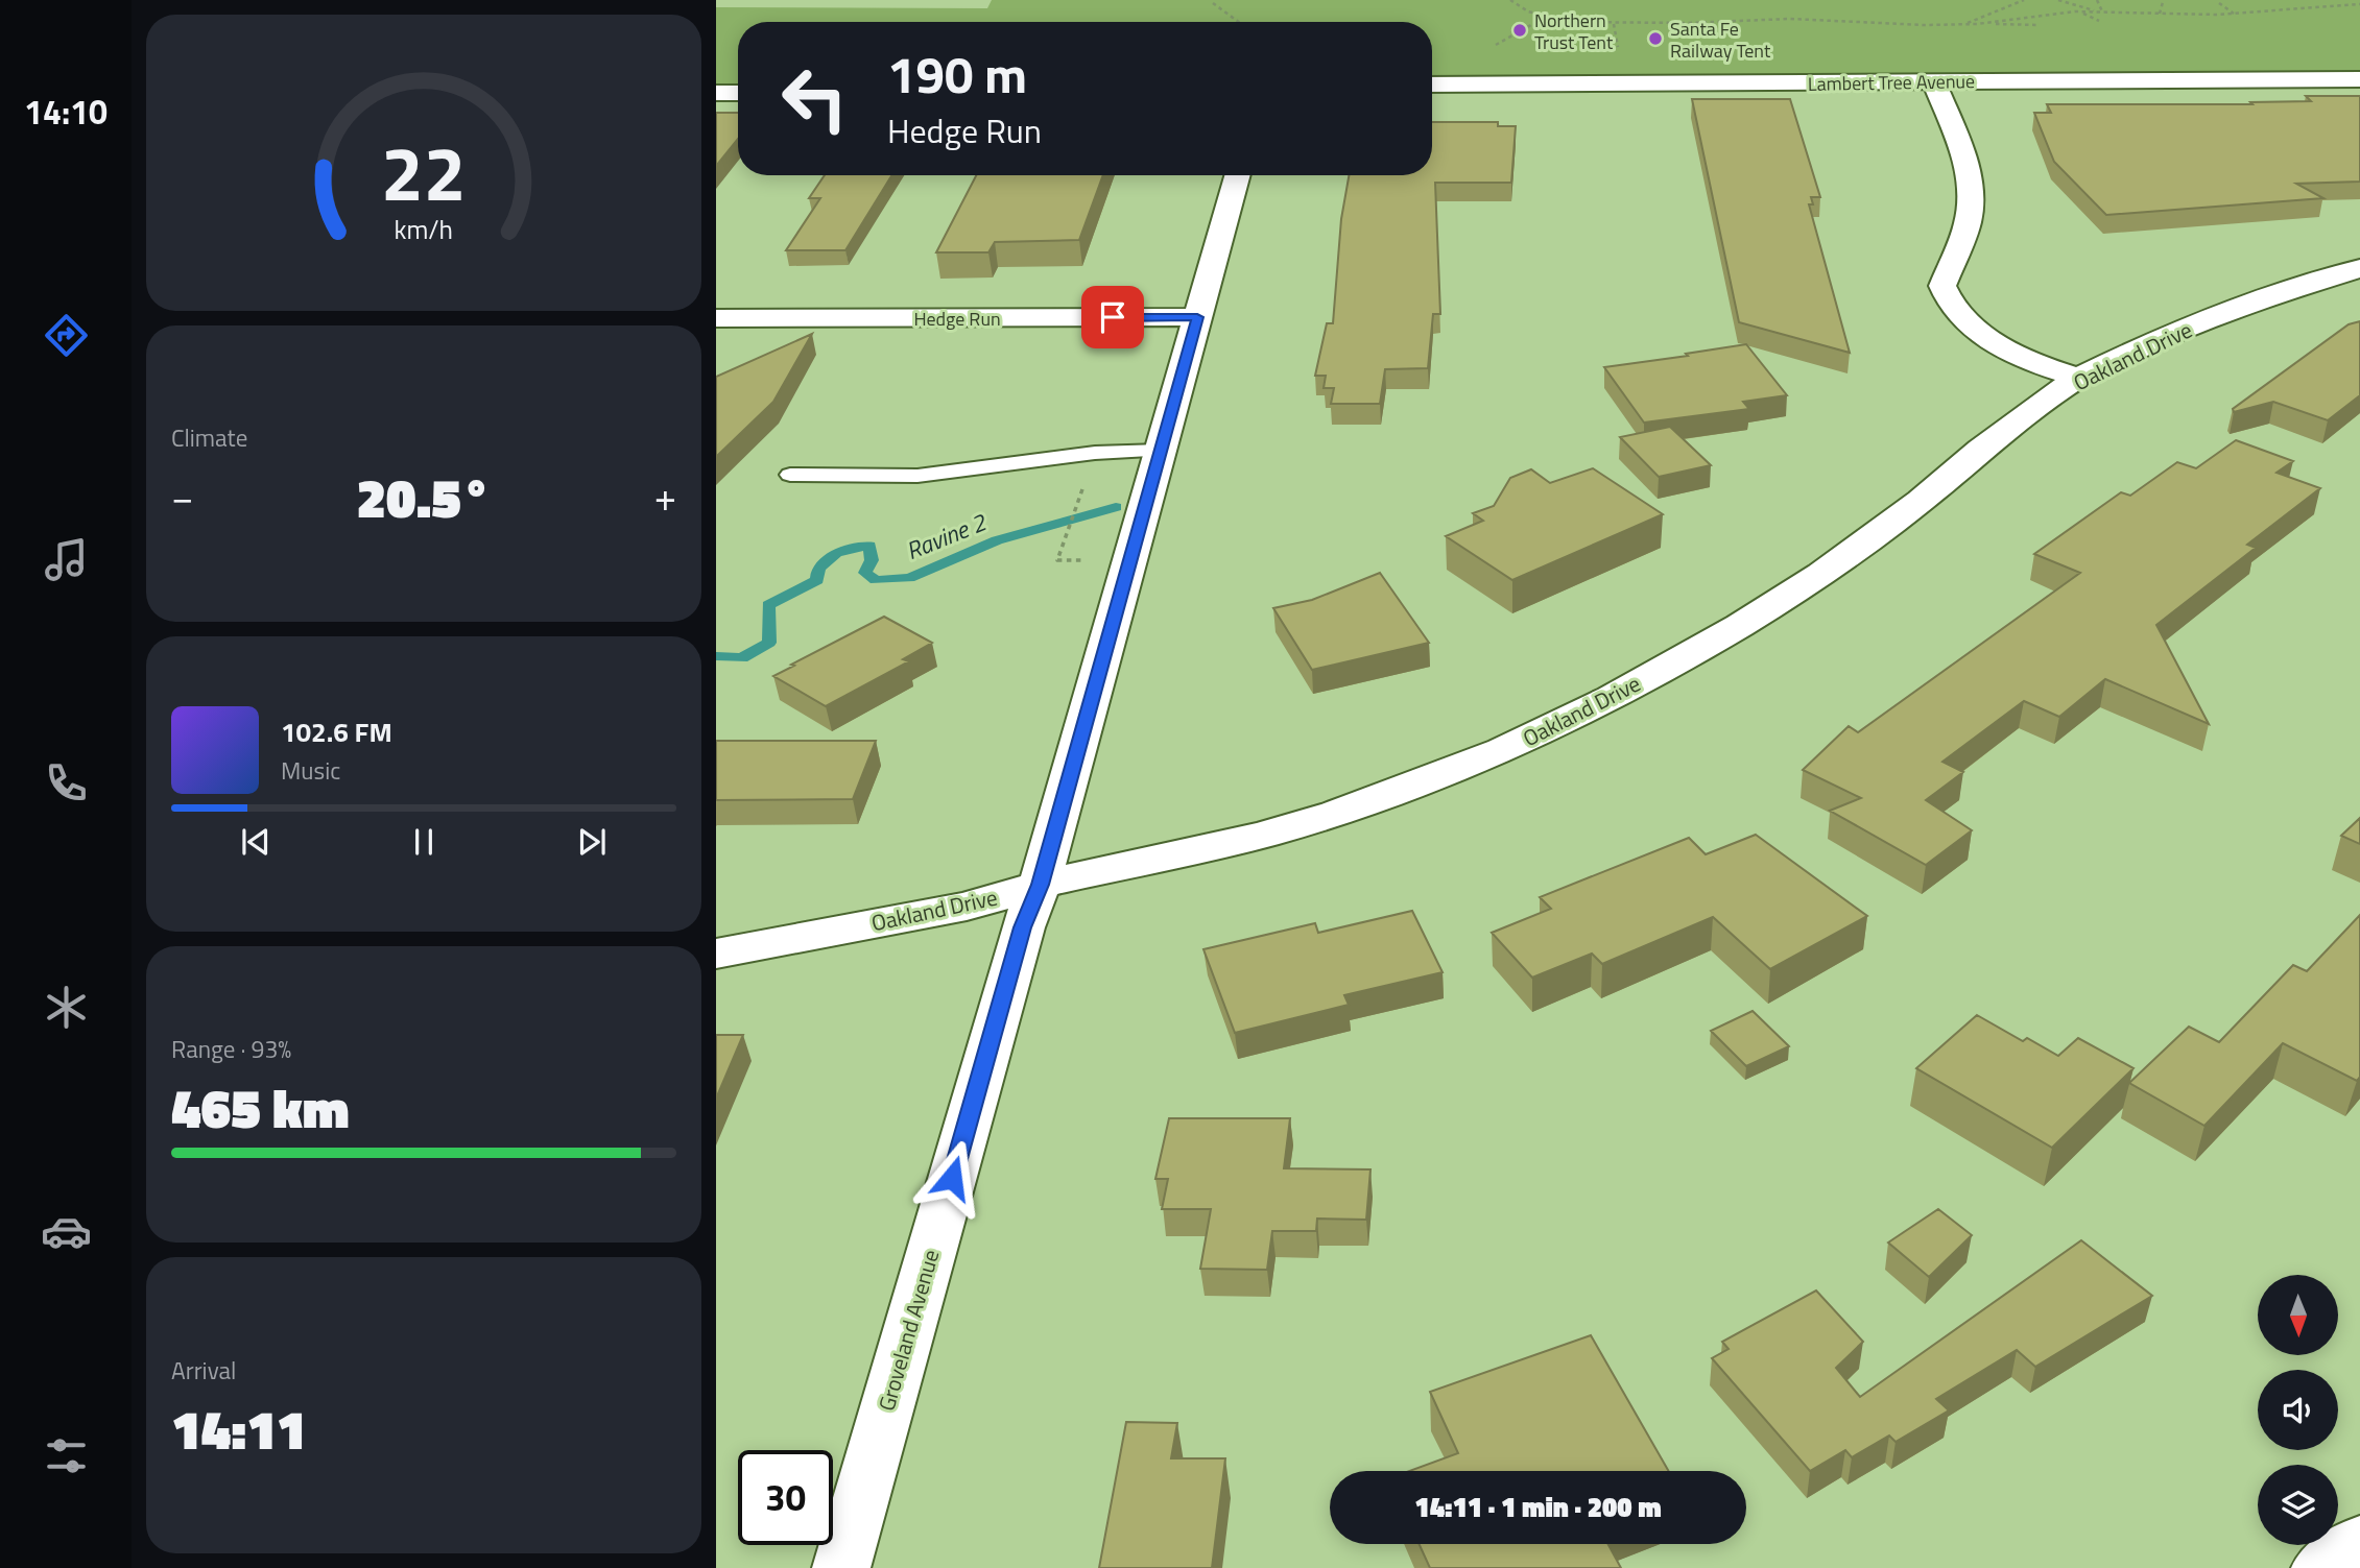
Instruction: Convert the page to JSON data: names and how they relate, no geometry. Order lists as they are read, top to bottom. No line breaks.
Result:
{"streets":{"street":["Lambert Tree Avenue","Hedge Run","Oakland Drive","Groveland Avenue"]},"crossings":[["Hedge Run","Groveland Avenue"],["Oakland Drive","Groveland Avenue"]],"water":["Ravine 2"],"places":["Northern Trust Tent","Santa Fe Railway Tent"],"north":"bottom","page":{"tabs":"14:10","turn":["190 m","Hedge Run"],"tile":["Climate",["Range · 93%","465 km"],["Arrival","14:11"]],"heat":["−","20.5°","+"],"song":["102.6 FM","Music"],"limit":"30","trip":"14:11 · 1 min · 200 m","gauge":["22","km/h"]}}
